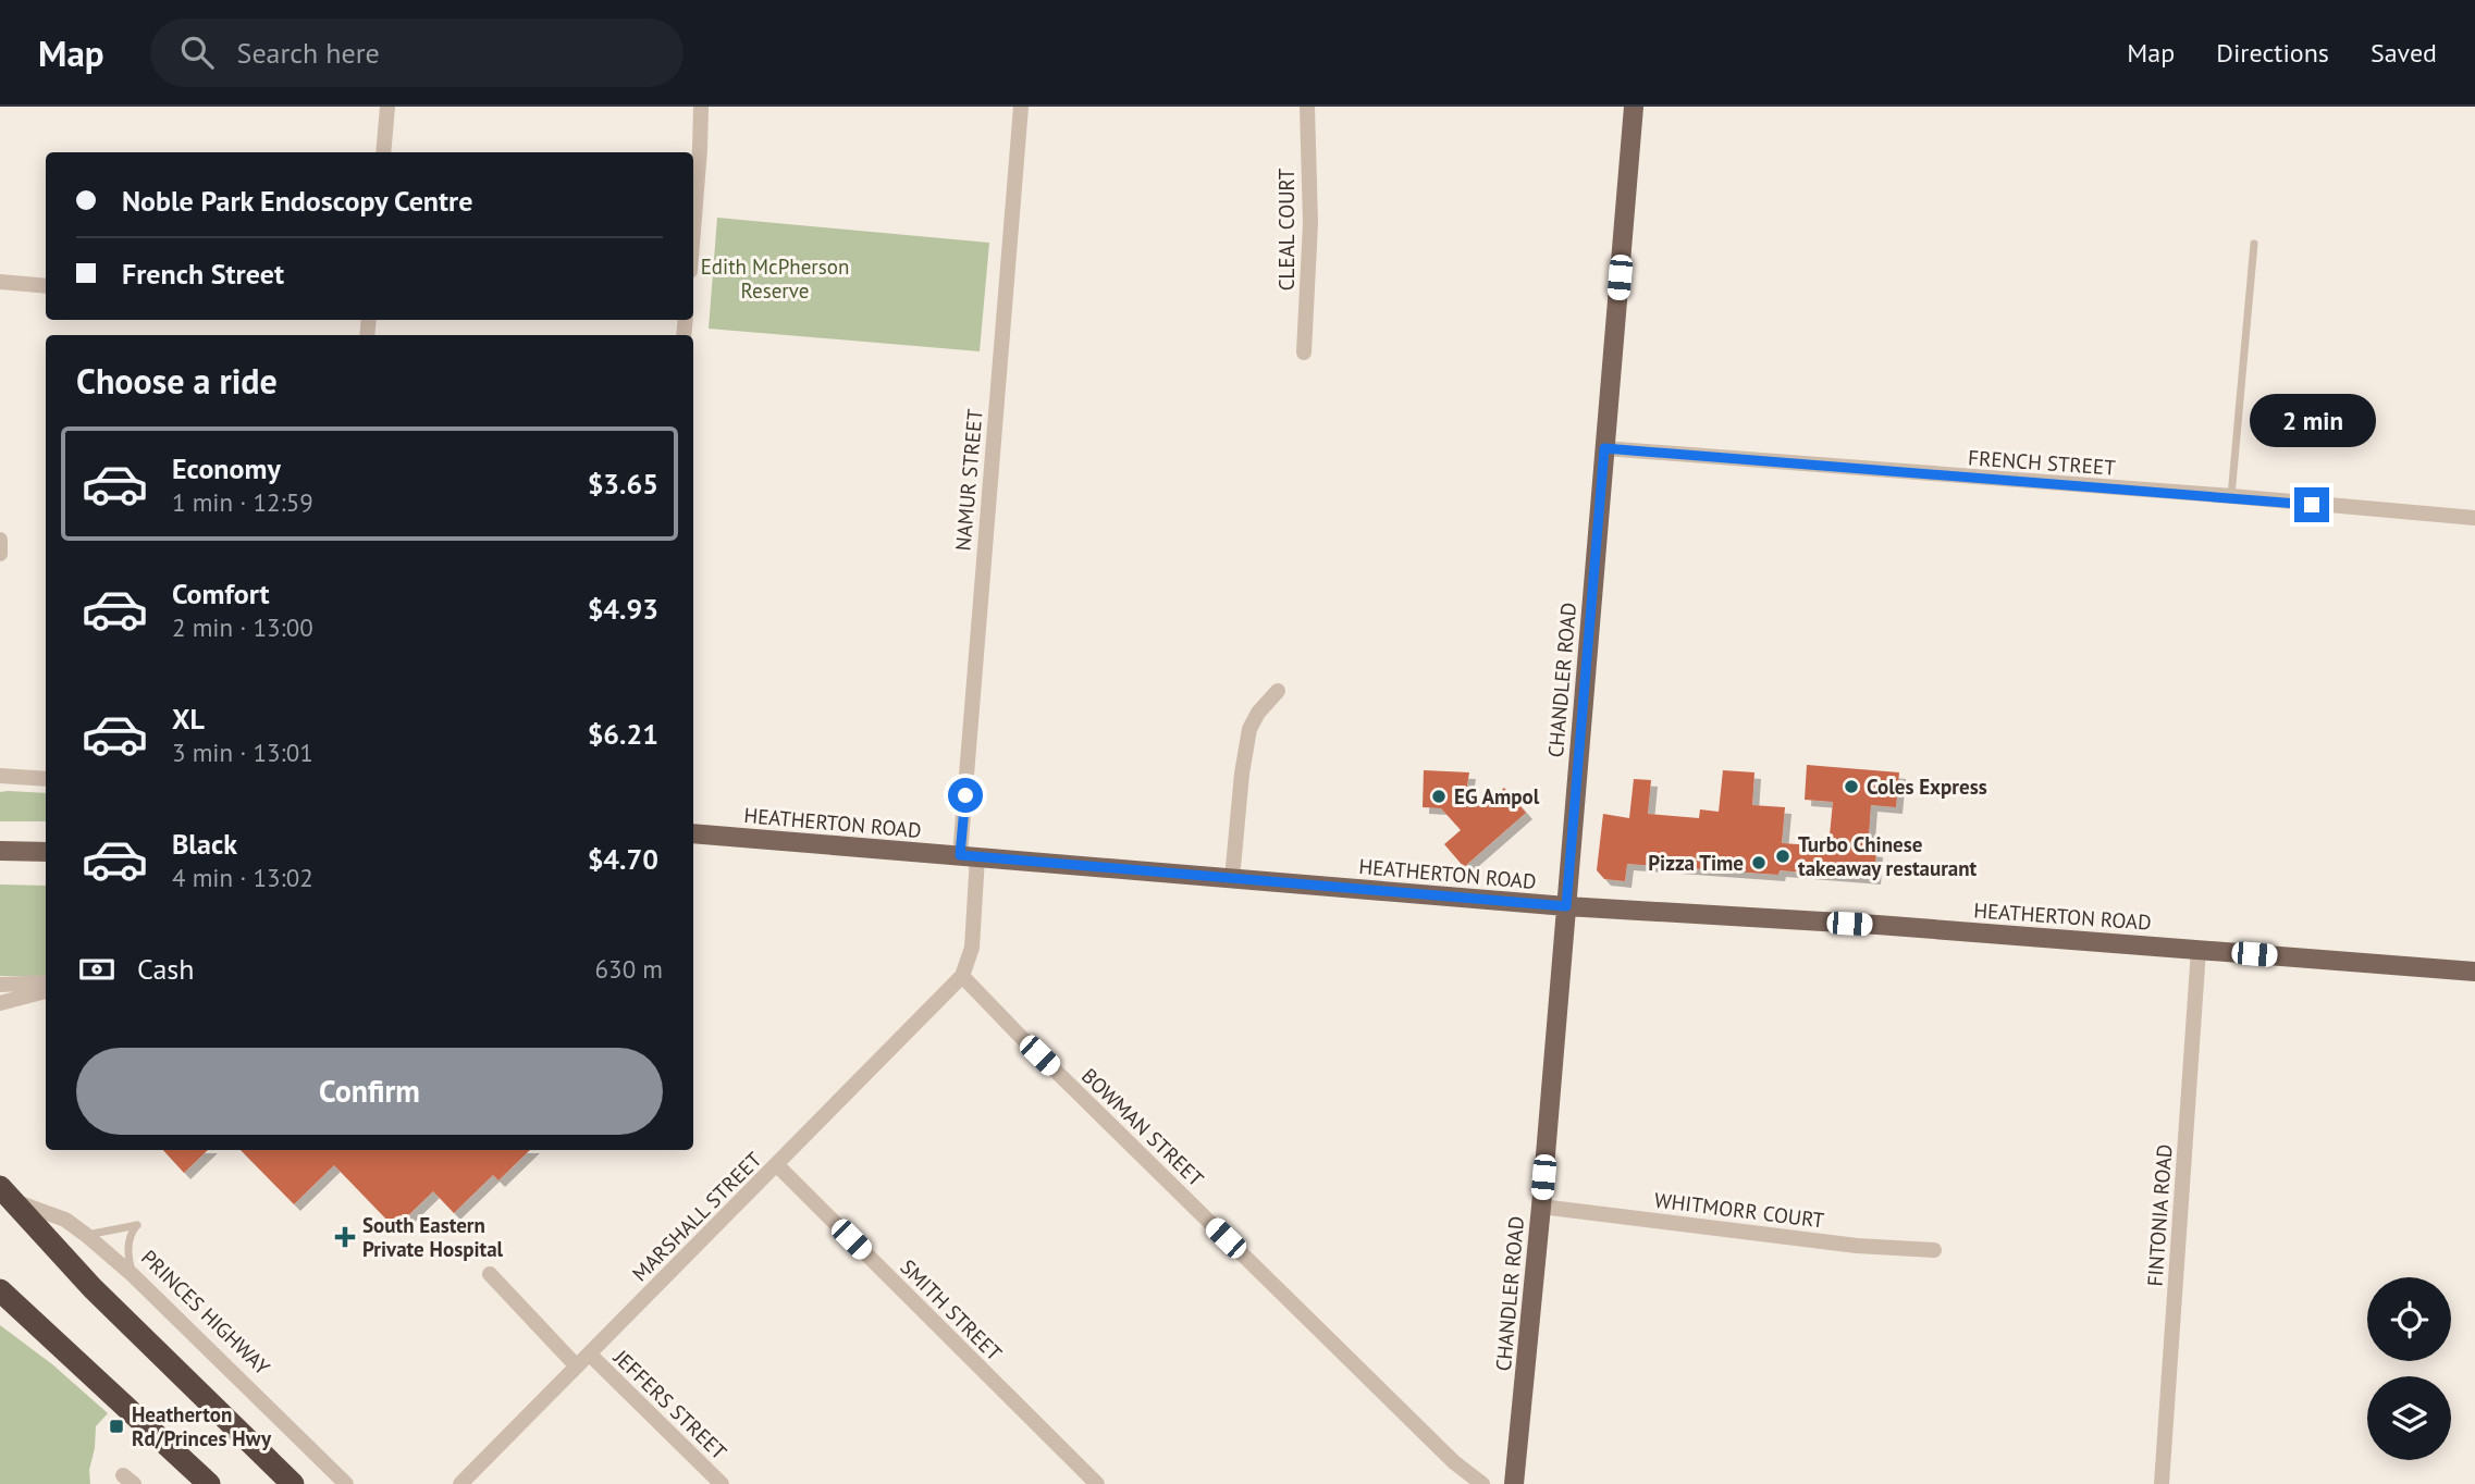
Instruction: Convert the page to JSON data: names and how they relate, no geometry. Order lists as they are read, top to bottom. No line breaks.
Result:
{"streets":{"highway":["PRINCES HIGHWAY"],"main road":["CHANDLER ROAD","HEATHERTON ROAD"],"street":["CLEAL COURT","FRENCH STREET","NAMUR STREET","BOWMAN STREET","WHITMORR COURT","FINTONIA ROAD","MARSHALL STREET","SMITH STREET","JEFFERS STREET"]},"crossings":[["FRENCH STREET","CHANDLER ROAD"],["NAMUR STREET","HEATHERTON ROAD"],["CHANDLER ROAD","HEATHERTON ROAD"],["CHANDLER ROAD","WHITMORR COURT"],["HEATHERTON ROAD","FINTONIA ROAD"],["BOWMAN STREET","MARSHALL STREET"],["MARSHALL STREET","SMITH STREET"],["MARSHALL STREET","JEFFERS STREET"]],"parks":["Edith McPherson Reserve"],"places":{"other":["Coles Express","EG Ampol","Turbo Chinese takeaway restaurant","Pizza Time"],"health":["South Eastern Private Hospital"],"transit":["Heatherton Rd/Princes Hwy"]},"page":{"header":"Map","search":"Search here","nav":["Map","Directions","Saved"],"banner":["Noble Park Endoscopy Centre","French Street"],"heading":"Choose a ride","bubble":"2 min","list":[{"name":"Economy","note":"1 min · 12:59","value":"$3.65"},{"name":"Comfort","note":"2 min · 13:00","value":"$4.93"},{"name":"XL","note":"3 min · 13:01","value":"$6.21"},{"name":"Black","note":"4 min · 13:02","value":"$4.70"}],"pay":["Cash","630 m"],"buttons":"Confirm"}}
